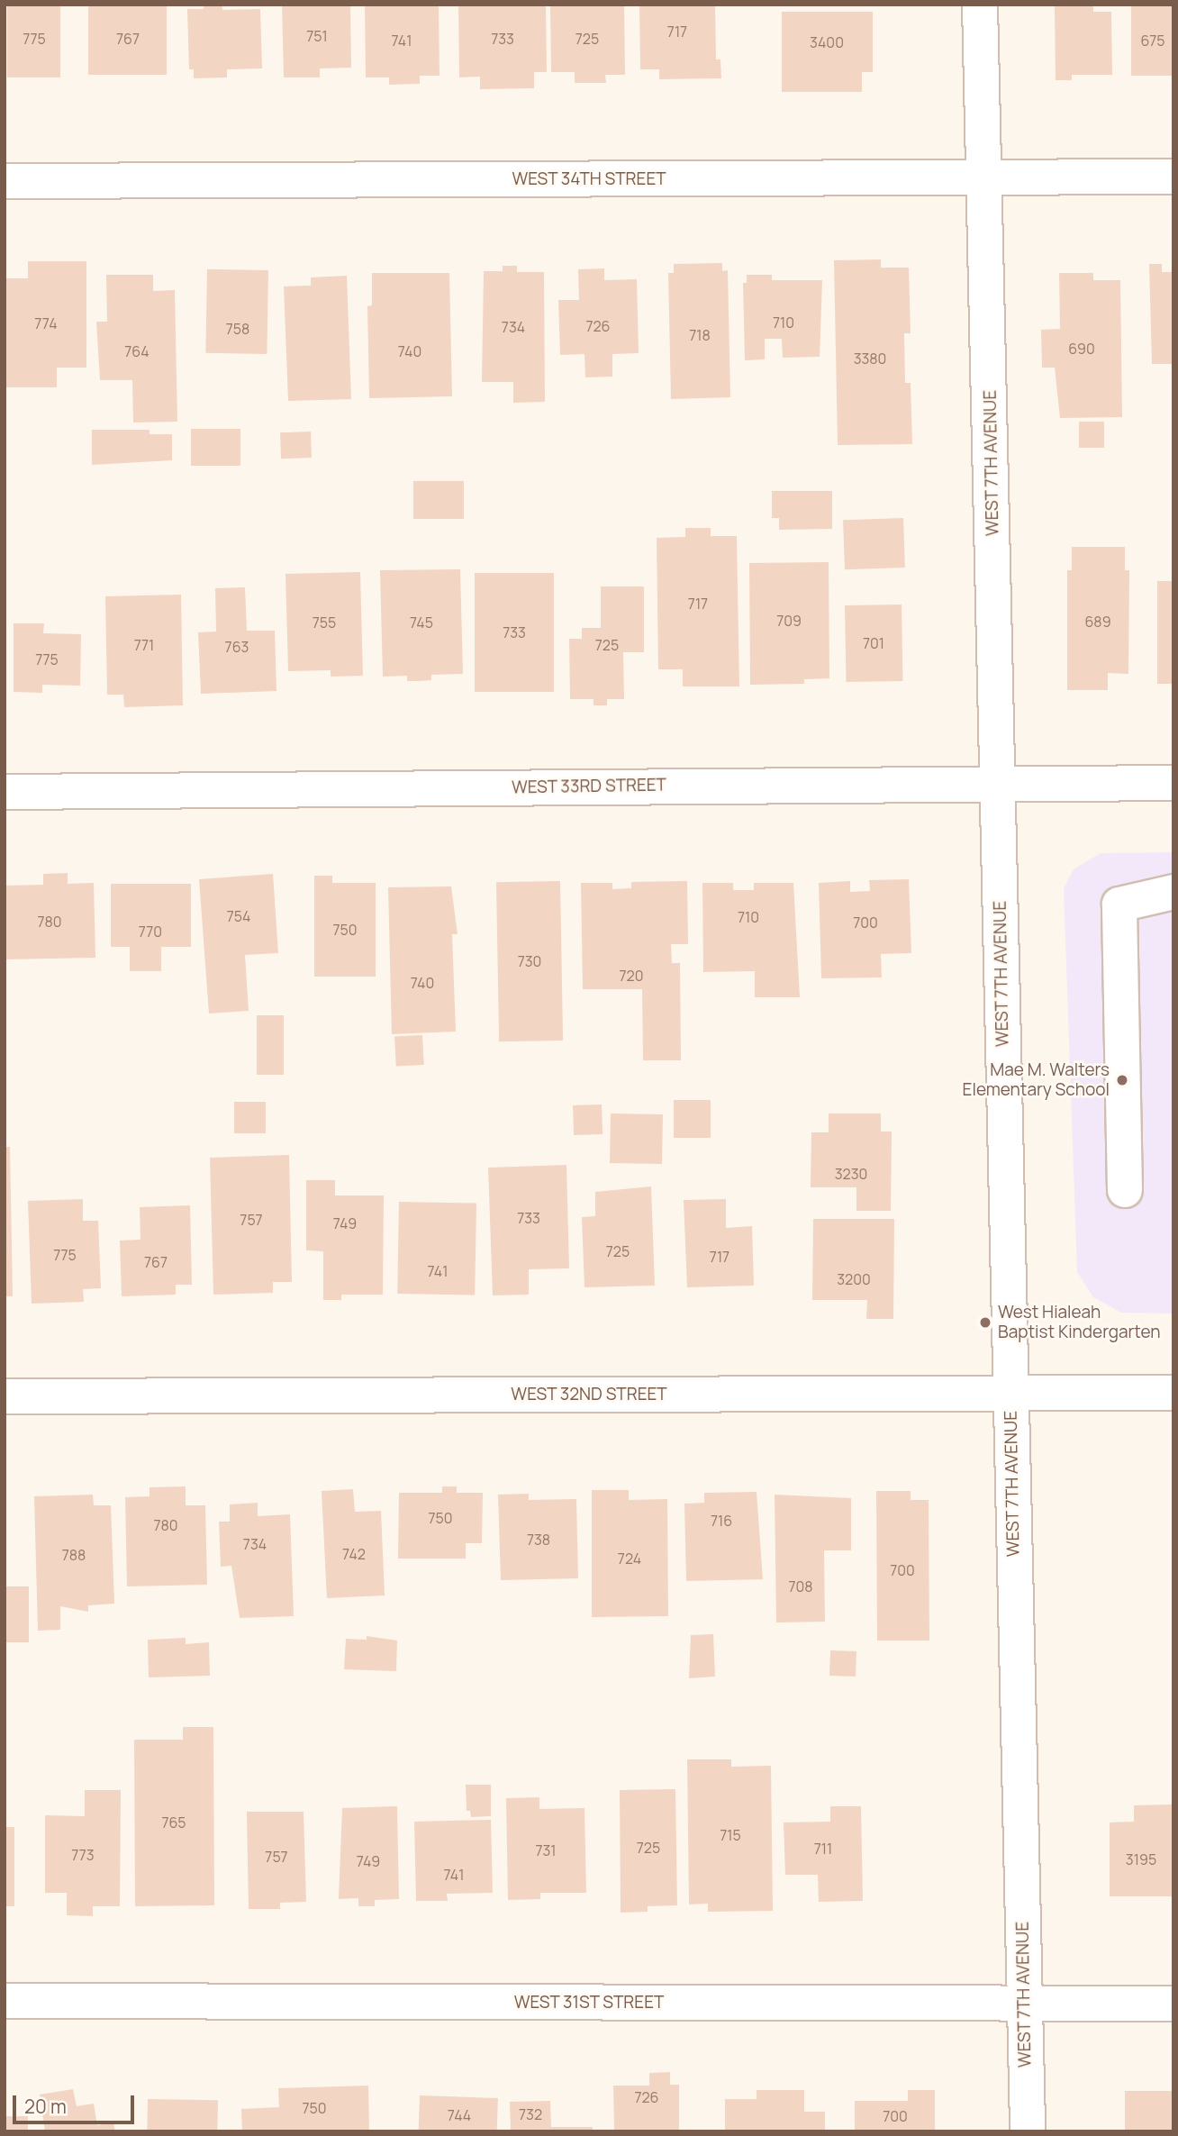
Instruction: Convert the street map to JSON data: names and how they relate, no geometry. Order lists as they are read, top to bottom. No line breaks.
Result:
{"streets":{"street":["WEST 34TH STREET","WEST 7TH AVENUE","WEST 33RD STREET","WEST 32ND STREET","WEST 31ST STREET"]},"crossings":[["WEST 34TH STREET","WEST 7TH AVENUE"],["WEST 7TH AVENUE","WEST 33RD STREET"],["WEST 7TH AVENUE","WEST 32ND STREET"],["WEST 7TH AVENUE","WEST 31ST STREET"]],"places":["Mae M. Walters Elementary School","West Hialeah Baptist Kindergarten"],"house_numbers":["717","751","775","767","733","725","741","675","3400","710","774","726","734","758","718","690","764","740","3380","717","709","689","755","745","733","701","771","725","763","775","754","710","780","700","750","770","730","720","740","3230","733","757","749","725","775","717","767","741","3200","750","716","780","738","734","742","788","724","700","708","765","715","725","711","731","773","757","3195","749","741","726","750","732","744","700"],"scale_bar":"20 m"}
